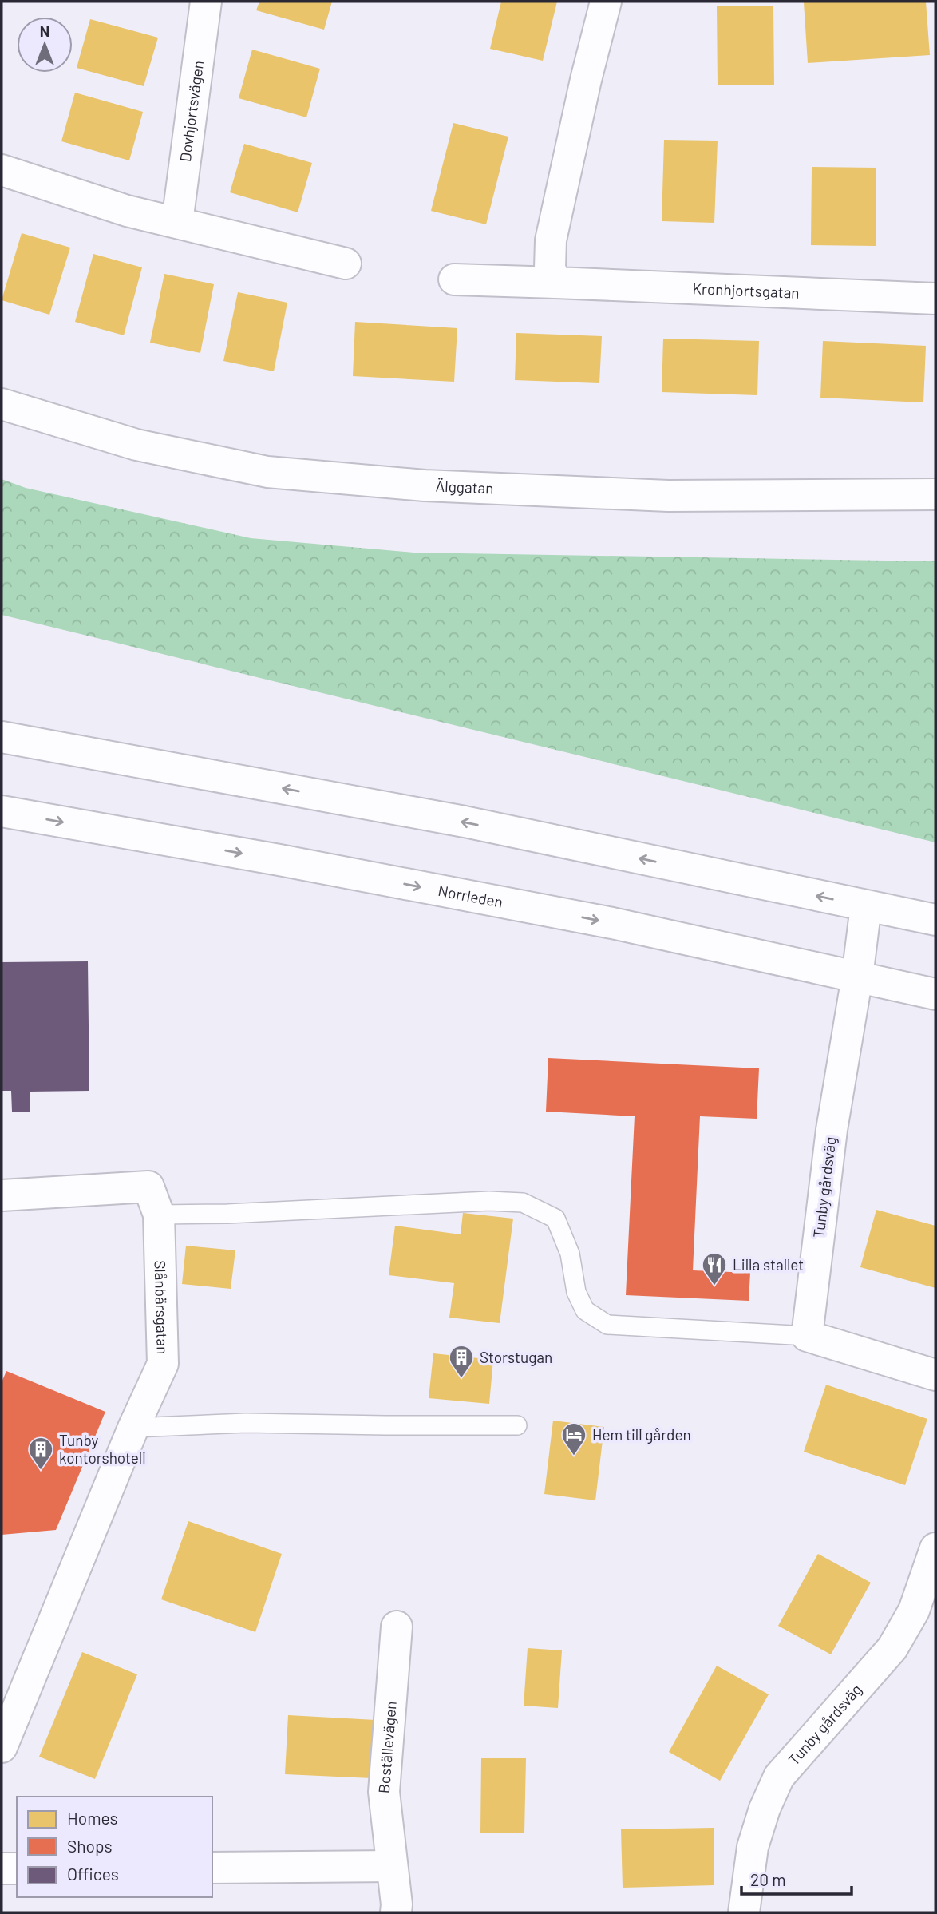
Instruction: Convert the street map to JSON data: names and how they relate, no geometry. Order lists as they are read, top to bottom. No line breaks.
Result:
{"streets":{"street":["Dovhjortsvägen","Kronhjortsgatan","Älggatan","Norrleden","Tunby gårdsväg","Slånbärsgatan","Boställevägen"]},"crossings":[["Norrleden","Tunby gårdsväg"]],"places":{"restaurant":["Lilla stallet"],"building":["Storstugan","Tunby kontorshotell"],"hotel":["Hem till gården"]},"legend":["Homes","Shops","Offices"],"scale_bar":"20 m","north":"top"}
